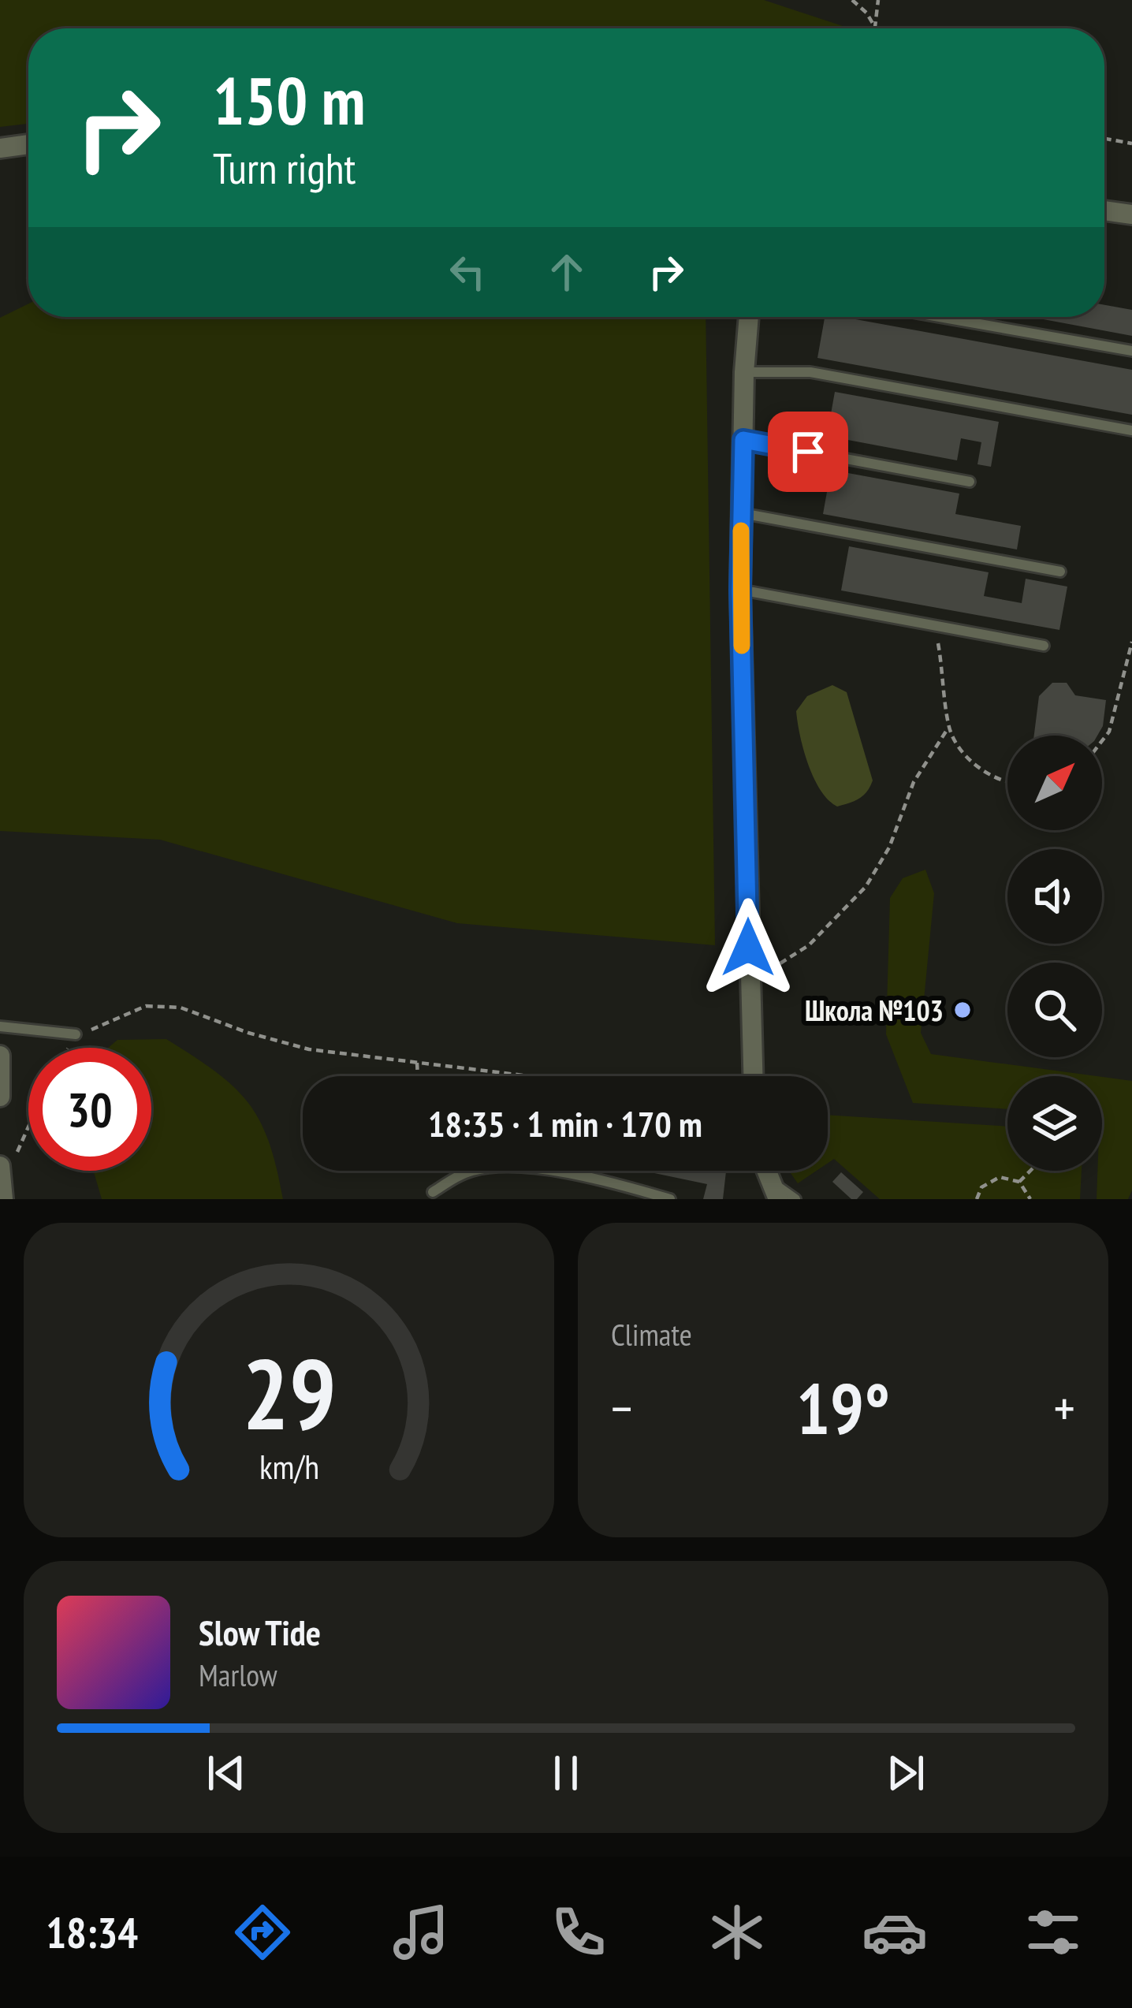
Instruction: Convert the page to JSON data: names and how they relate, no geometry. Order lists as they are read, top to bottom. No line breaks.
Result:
{"places":["Школа №103"],"north":"top right","page":{"turn":["150 m","Turn right"],"limit":"30","trip":"18:35 · 1 min · 170 m","tile":"Climate","heat":["−","19°","+"],"song":["Slow Tide","Marlow"],"tabs":"18:34","gauge":["29","km/h"]}}
